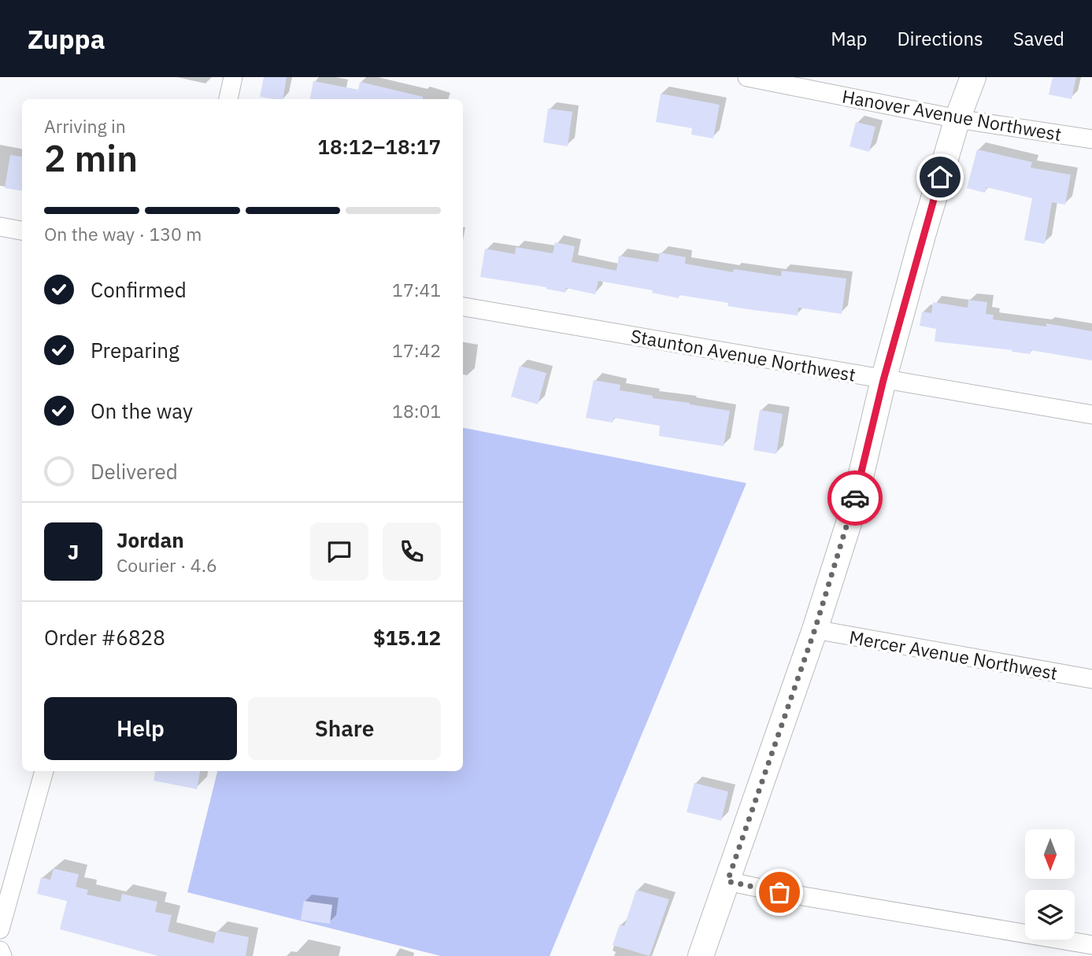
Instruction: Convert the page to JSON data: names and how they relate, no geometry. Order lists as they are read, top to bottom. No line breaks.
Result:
{"streets":{"street":["Hanover Avenue Northwest","Staunton Avenue Northwest","Mercer Avenue Northwest"]},"north":"bottom","page":{"header":"Zuppa","nav":["Map","Directions","Saved"],"heading":["2 min","Arriving in","18:12–18:17"],"panel":["Jordan","Courier · 4.6","Order #6828","$15.12"],"bar":"On the way · 130 m","list":[["Confirmed","17:41"],["Preparing","17:42"],["On the way","18:01"],"Delivered"],"round":"J","buttons":["Help","Share"]}}
